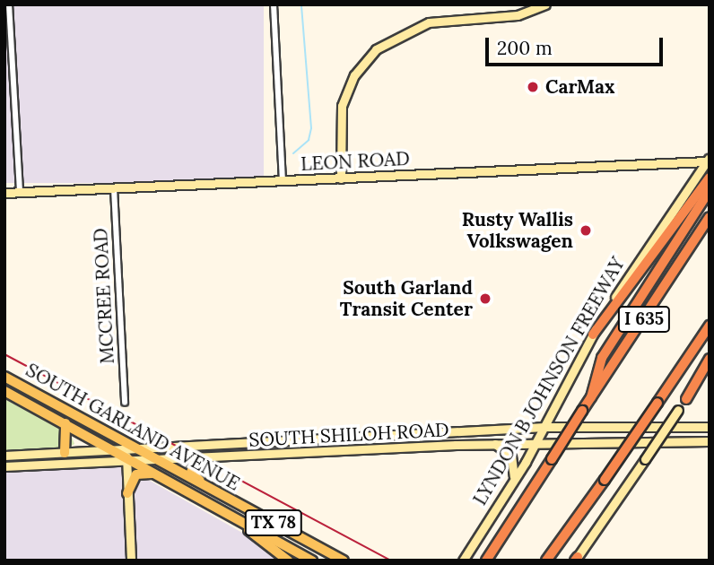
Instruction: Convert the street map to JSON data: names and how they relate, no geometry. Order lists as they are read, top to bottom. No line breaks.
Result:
{"streets":{"highway":["I 635","LYNDON B JOHNSON FREEWAY"],"main road":["LEON ROAD","SOUTH GARLAND AVENUE","SOUTH SHILOH ROAD","TX 78"],"street":["MCCREE ROAD"]},"crossings":[["LEON ROAD","MCCREE ROAD"],["LEON ROAD","LYNDON B JOHNSON FREEWAY"],["LYNDON B JOHNSON FREEWAY","SOUTH SHILOH ROAD"],["SOUTH GARLAND AVENUE","SOUTH SHILOH ROAD"]],"places":["CarMax","Rusty Wallis Volkswagen","South Garland Transit Center"],"scale_bar":"200 m"}
